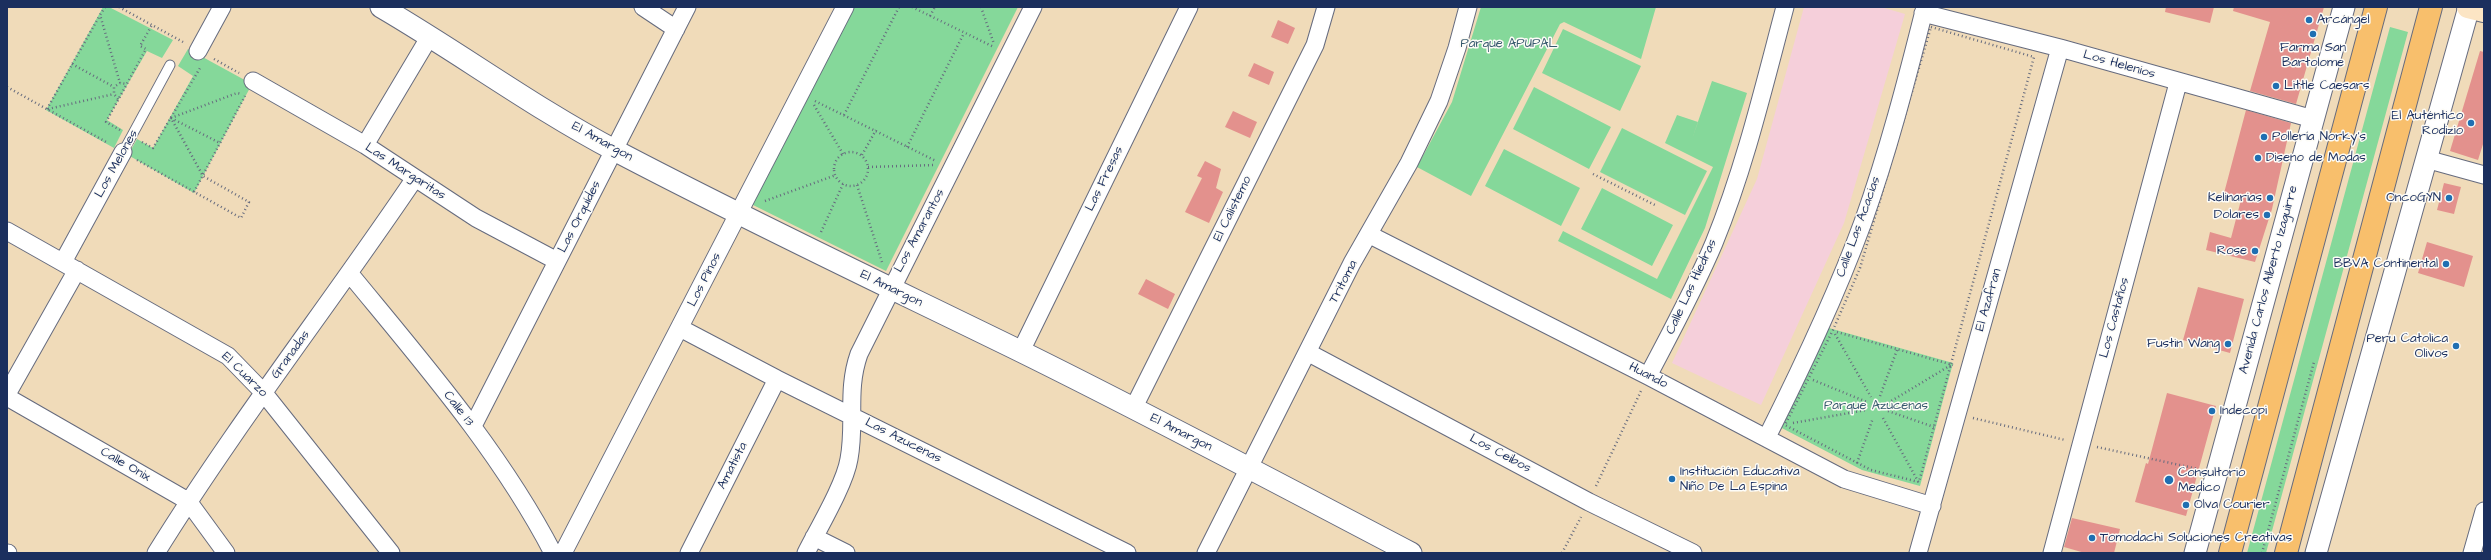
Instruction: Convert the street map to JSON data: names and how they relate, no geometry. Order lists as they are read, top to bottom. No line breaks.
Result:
{"streets":{"street":["Los Helenios","El Amargon","Los Melones","Las Margaritas","Las Fresas","El Calistemo","Las Orquídes","Calle Las Acacias","Los Amarantos","Los Pinos","Avenida Carlos Alberto Izaguirre","Tritoma","Calle Las Hiedras","El Azafran","Los Castaños","Granadas","El Cuarzo","Huando","Calle 13","Las Azucenas","Los Ceibos","Calle Onix","Amatista"]},"crossings":[["Los Helenios","Calle Las Acacias"],["Los Helenios","Avenida Carlos Alberto Izaguirre"],["Los Helenios","El Azafran"],["Los Helenios","Los Castaños"],["El Amargon","Las Fresas"],["El Amargon","El Calistemo"],["El Amargon","Las Orquídes"],["El Amargon","Los Amarantos"],["El Amargon","Los Pinos"],["El Amargon","Tritoma"],["Los Melones","El Cuarzo"],["Los Melones","Calle Onix"],["Las Margaritas","Las Orquídes"],["Las Margaritas","Granadas"],["Las Orquídes","Calle 13"],["Calle Las Acacias","Huando"],["Los Amarantos","Las Azucenas"],["Los Pinos","Las Azucenas"],["Tritoma","Huando"],["Tritoma","Los Ceibos"],["Calle Las Hiedras","Huando"],["El Azafran","Huando"],["Granadas","El Cuarzo"],["Granadas","Calle 13"],["Granadas","Calle Onix"],["Las Azucenas","Amatista"]],"parks":["Parque APUPAL","Parque Azucenas"],"places":["Arcángel","Farma San Bartolome","Little Caesars","El Auténtico Rodizio","Pollería Norky's","Diseno de Modas","Kelinarias","OncoGYN","Dolares","Rose","BBVA Continental","Fustin Wang","Peru Catolica Olivos","Indecopi","Institución Educativa Niño De La Espina","Consultorio Medico","Olva Courier","Tomodachi Soluciones Creativas"]}
